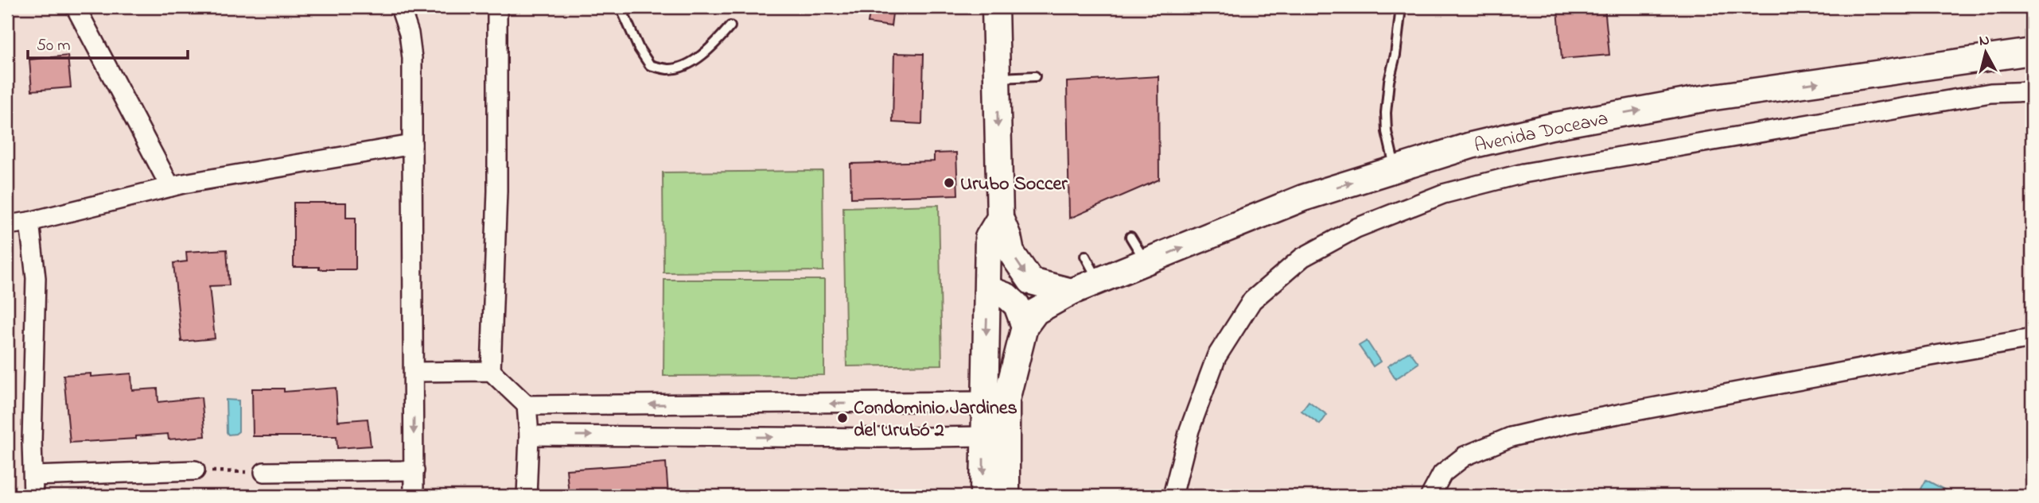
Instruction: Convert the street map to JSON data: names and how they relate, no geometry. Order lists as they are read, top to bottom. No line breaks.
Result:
{"streets":{"main road":["Avenida Doceava"]},"one_way":["Avenida Doceava"],"places":["Urubo Soccer","Condominio Jardines del Urubó 2"],"scale_bar":"50 m","north":"top"}
